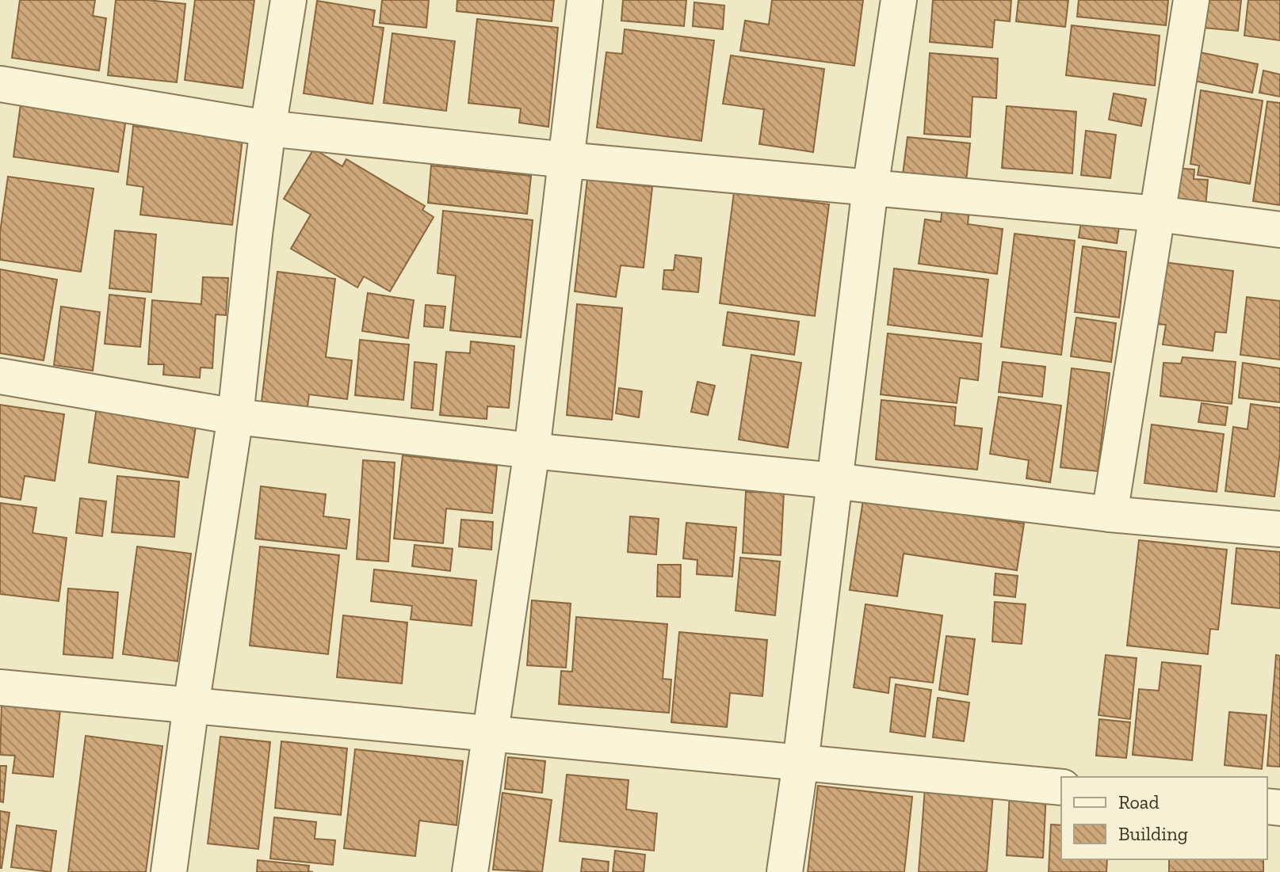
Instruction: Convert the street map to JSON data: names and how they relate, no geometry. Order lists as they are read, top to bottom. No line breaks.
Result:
{"legend":["Road","Building"]}
